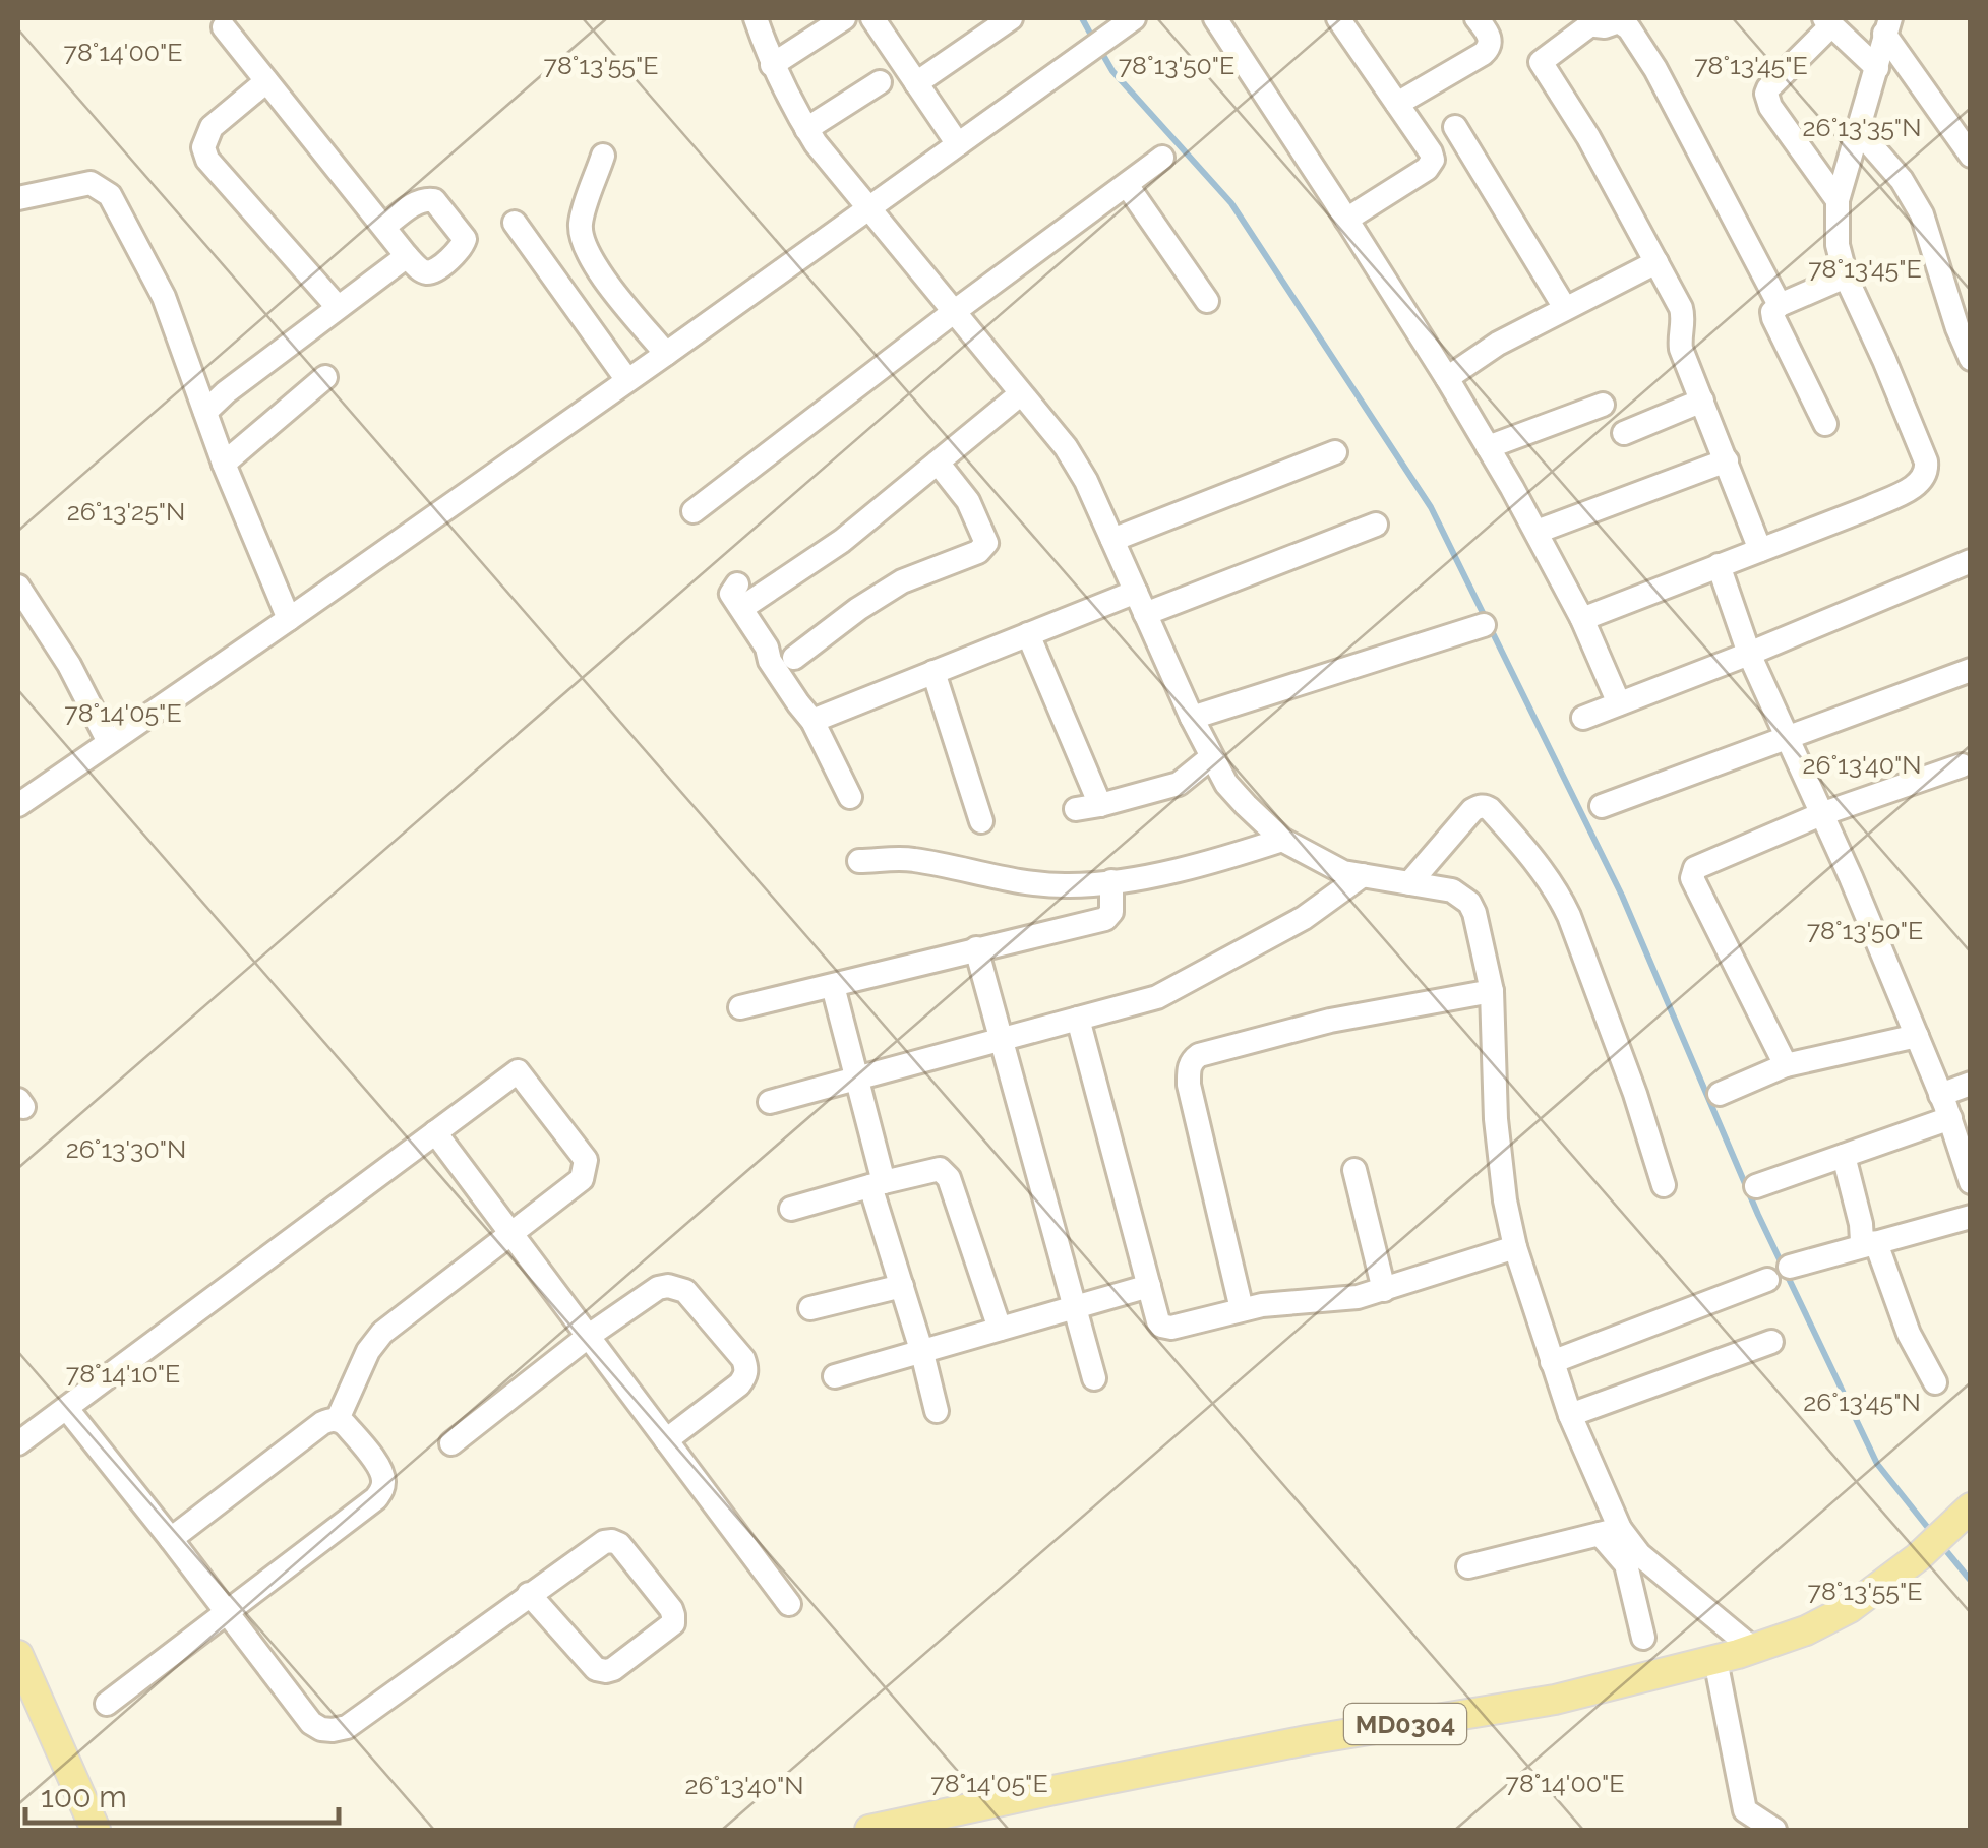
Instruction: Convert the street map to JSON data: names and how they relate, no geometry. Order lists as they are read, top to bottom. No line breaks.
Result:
{"streets":{"main road":["MD0304"]},"scale_bar":"100 m","coordinates":["78°14'00\"E","78°13'45\"E","78°13'50\"E","78°13'55\"E","26°13'35\"N","26°13'25\"N","78°14'05\"E","26°13'40\"N","26°13'30\"N","78°14'10\"E","26°13'45\"N"]}
